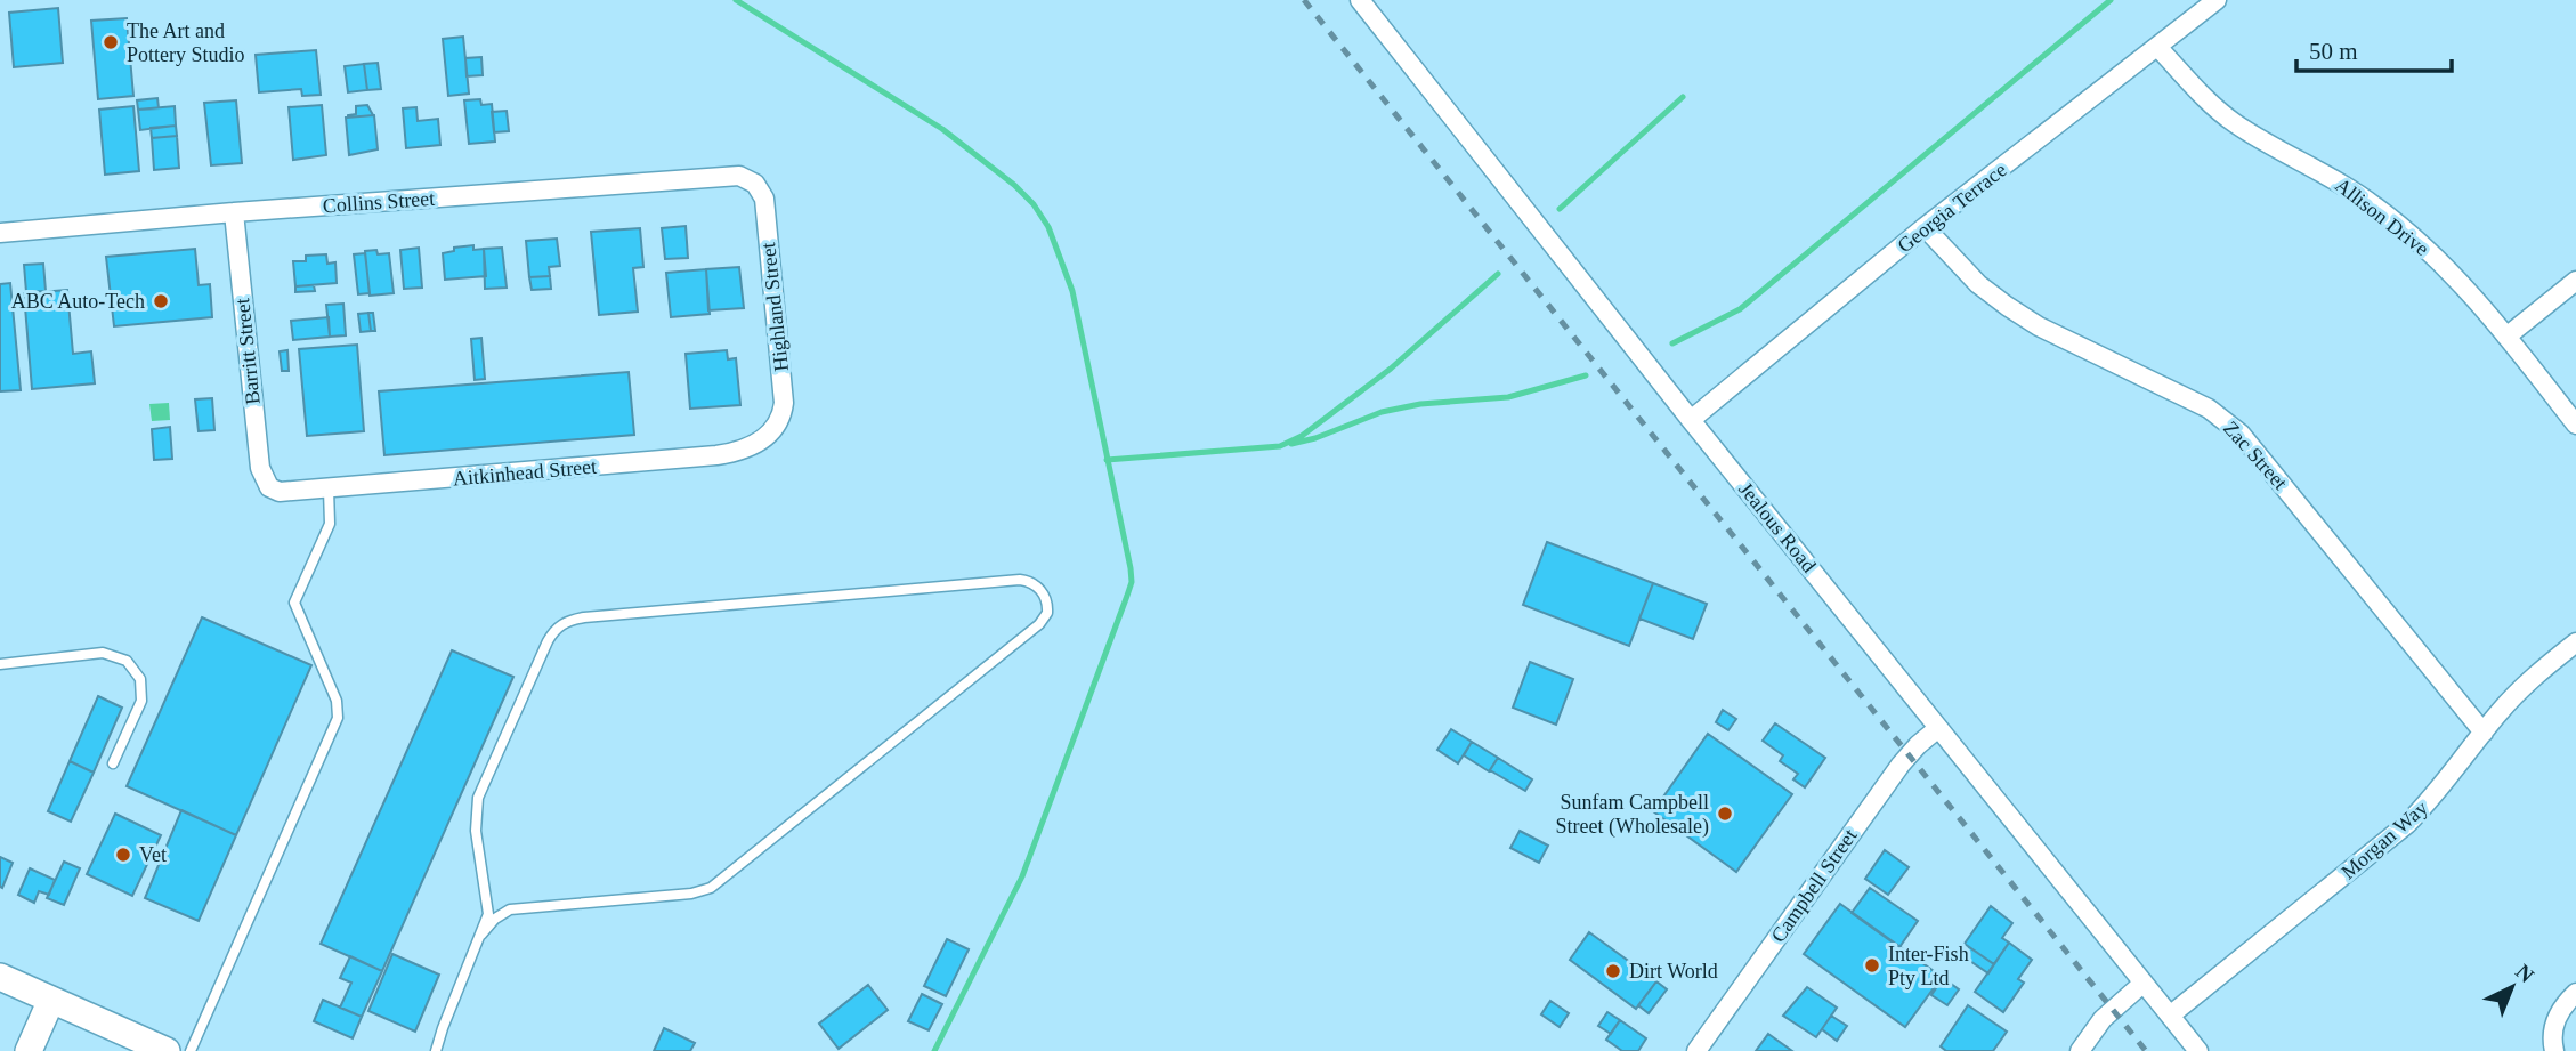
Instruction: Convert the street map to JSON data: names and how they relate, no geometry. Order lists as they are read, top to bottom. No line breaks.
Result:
{"streets":{"street":["Collins Street","Georgia Terrace","Allison Drive","Highland Street","Barritt Street","Zac Street","Aitkinhead Street","Jealous Road","Morgan Way","Campbell Street"]},"crossings":[["Collins Street","Highland Street"],["Collins Street","Barritt Street"],["Georgia Terrace","Allison Drive"],["Georgia Terrace","Zac Street"],["Georgia Terrace","Jealous Road"],["Highland Street","Aitkinhead Street"],["Barritt Street","Aitkinhead Street"],["Zac Street","Morgan Way"],["Jealous Road","Morgan Way"],["Jealous Road","Campbell Street"]],"places":["The Art and Pottery Studio","ABC Auto-Tech","Sunfam Campbell Street (Wholesale)","Vet","Inter-Fish Pty Ltd","Dirt World"],"scale_bar":"50 m","north":"top right"}
